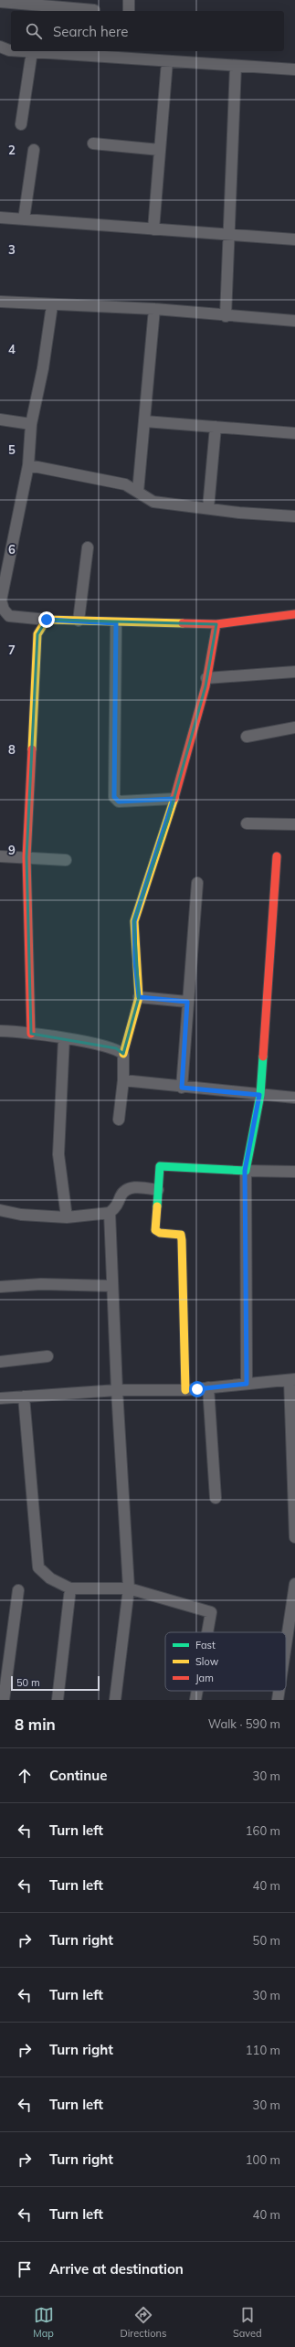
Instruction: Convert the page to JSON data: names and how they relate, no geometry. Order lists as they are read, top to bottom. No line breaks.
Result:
{"legend":["Fast","Slow","Jam"],"scale_bar":"50 m","page":{"search":"Search here","scale":"50 m","heading":["8 min","Walk · 590 m"],"list":[["Continue","30 m"],["Turn left","160 m"],["Turn left","40 m"],["Turn right","50 m"],["Turn left","30 m"],["Turn right","110 m"],["Turn left","30 m"],["Turn right","100 m"],["Turn left","40 m"],"Arrive at destination"],"nav":["Map","Directions","Saved"]},"grid":{"rows":["2","3","4","5","6","7","8","9"]}}
